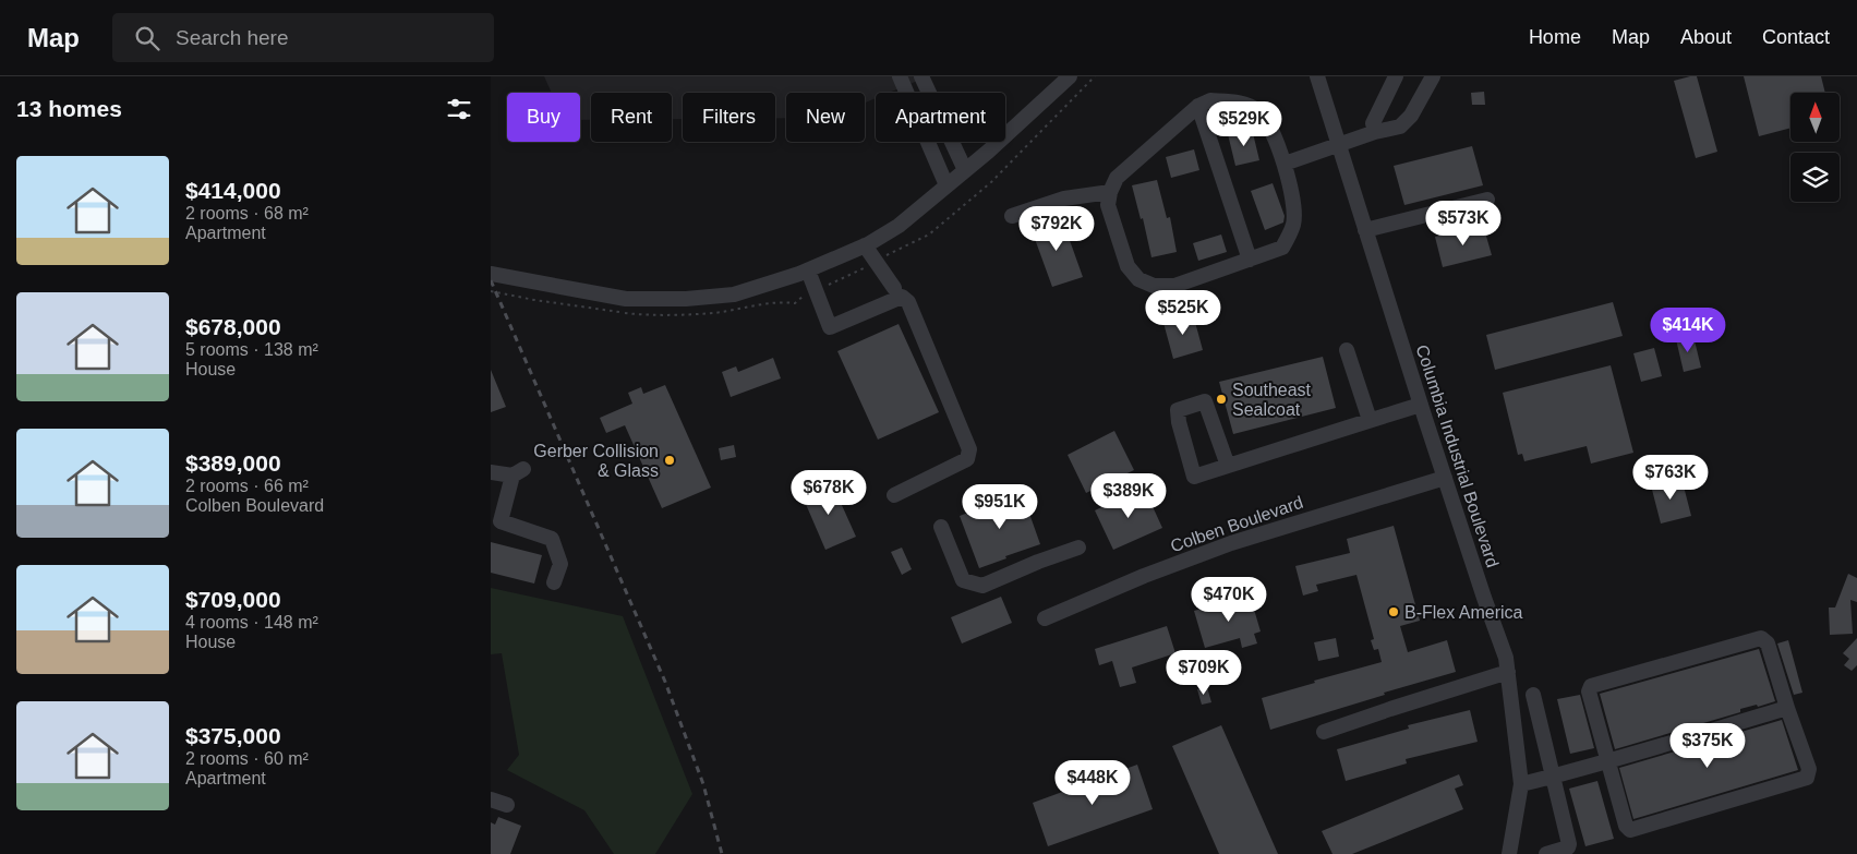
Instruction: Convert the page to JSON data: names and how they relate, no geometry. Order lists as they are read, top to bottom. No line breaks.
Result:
{"streets":{"street":["Columbia Industrial Boulevard","Colben Boulevard"]},"crossings":[["Columbia Industrial Boulevard","Colben Boulevard"]],"places":["Southeast Sealcoat","Gerber Collision & Glass","B-Flex America"],"north":"top","page":{"header":"Map","search":"Search here","nav":["Home","Map","About","Contact"],"heading":"13 homes","chip":["Buy","Rent","Filters","New","Apartment"],"price":["$529K","$573K","$792K","$525K","$414K","$763K","$678K","$389K","$951K","$470K","$709K","$375K","$448K"],"list":[{"name":"$414,000","note":"2 rooms · 68 m² · Apartment"},{"name":"$678,000","note":"5 rooms · 138 m² · House"},{"name":"$389,000","note":"2 rooms · 66 m² · Colben Boulevard"},{"name":"$709,000","note":"4 rooms · 148 m² · House"},{"name":"$375,000","note":"2 rooms · 60 m² · Apartment"}]}}
